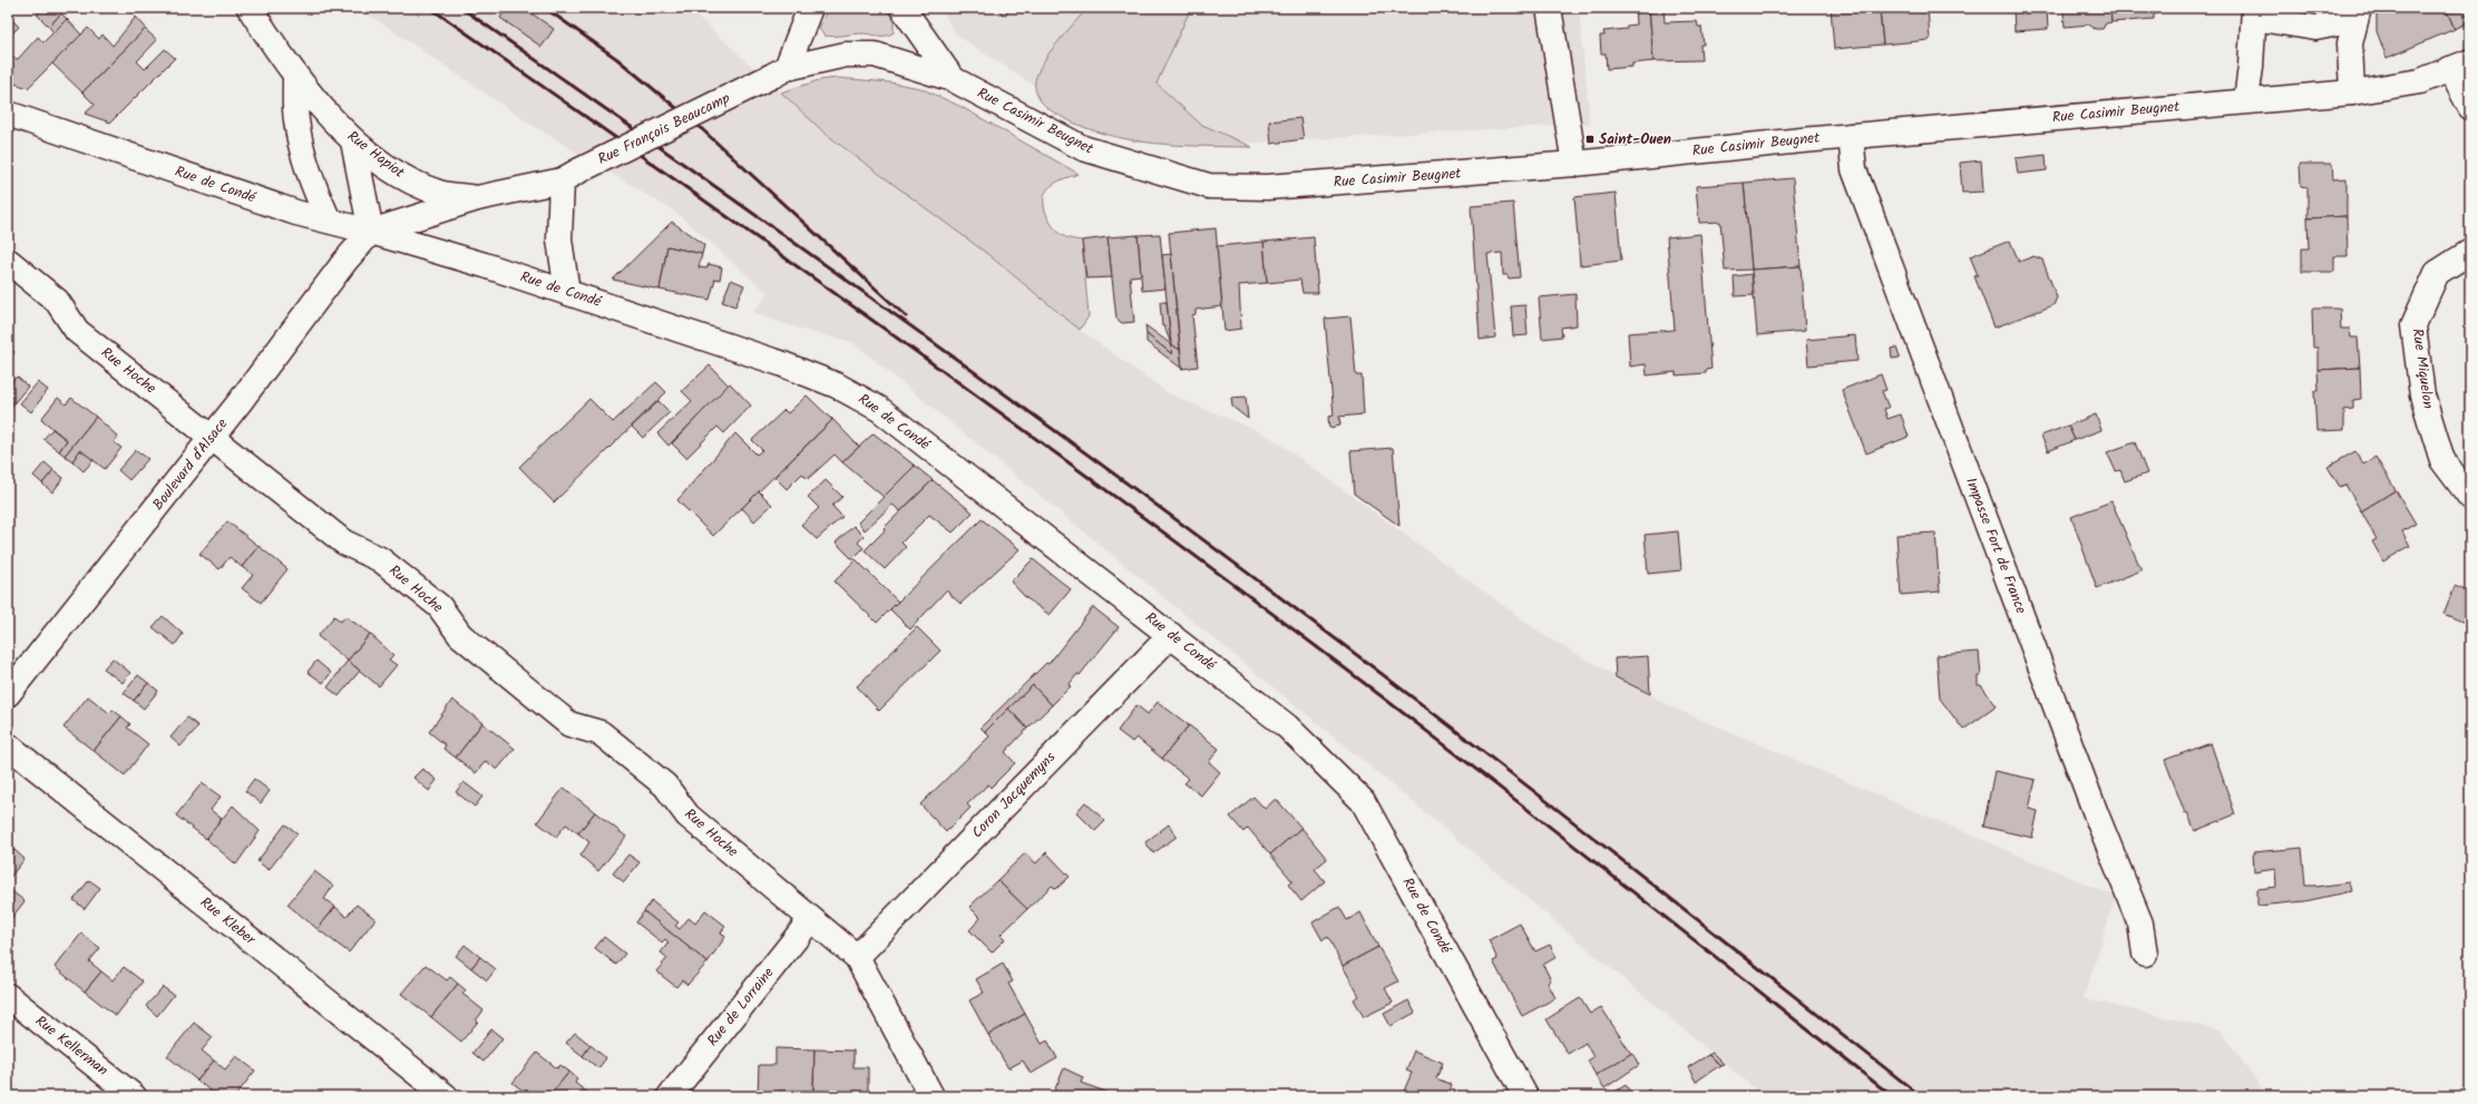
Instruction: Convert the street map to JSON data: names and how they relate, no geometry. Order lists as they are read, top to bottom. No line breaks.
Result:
{"streets":{"street":["Rue Casimir Beugnet","Rue François Beaucamp","Rue Hapiot","Rue de Condé","Rue Miquelon","Rue Hoche","Boulevard d'Alsace","Impasse Fort de France","Coron Jacquemyns","Rue Kleber","Rue de Lorraine","Rue Kellerman"]},"crossings":[["Rue Casimir Beugnet","Rue François Beaucamp"],["Rue Casimir Beugnet","Impasse Fort de France"],["Rue François Beaucamp","Rue Hapiot"],["Rue François Beaucamp","Rue de Condé"],["Rue François Beaucamp","Boulevard d'Alsace"],["Rue de Condé","Boulevard d'Alsace"],["Rue de Condé","Coron Jacquemyns"],["Rue Hoche","Boulevard d'Alsace"],["Rue Hoche","Coron Jacquemyns"],["Rue Hoche","Rue de Lorraine"]],"places":{"transit":["Saint-Ouen"]}}
